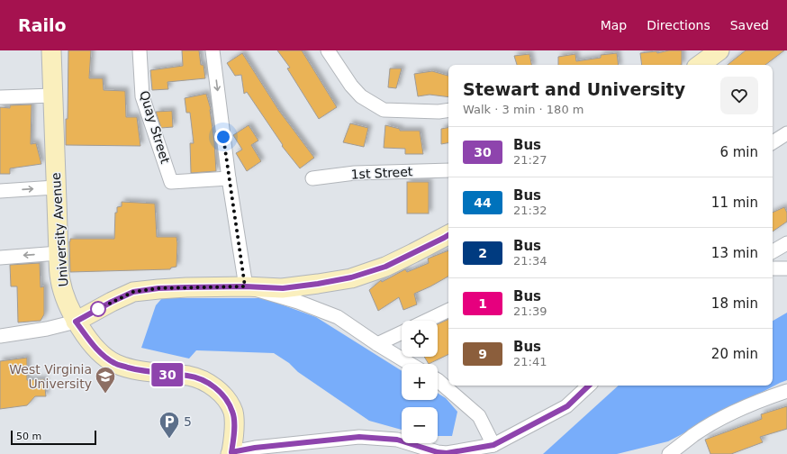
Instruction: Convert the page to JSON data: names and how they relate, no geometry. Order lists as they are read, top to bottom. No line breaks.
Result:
{"streets":{"street":["Quay Street","1st Street","University Avenue"]},"places":{"school or university":["West Virginia University"],"parking":["5"]},"lines":["bus line 30"],"scale_bar":"50 m","page":{"header":"Railo","nav":["Map","Directions","Saved"],"on_map":"30","heading":["Stewart and University","Walk · 3 min · 180 m"],"list":[{"mark":"30","name":"Bus","note":"21:27","value":"6 min"},{"mark":"44","name":"Bus","note":"21:32","value":"11 min"},{"mark":"2","name":"Bus","note":"21:34","value":"13 min"},{"mark":"1","name":"Bus","note":"21:39","value":"18 min"},{"mark":"9","name":"Bus","note":"21:41","value":"20 min"}],"map_buttons":["+","−"],"scale":"50 m"}}
